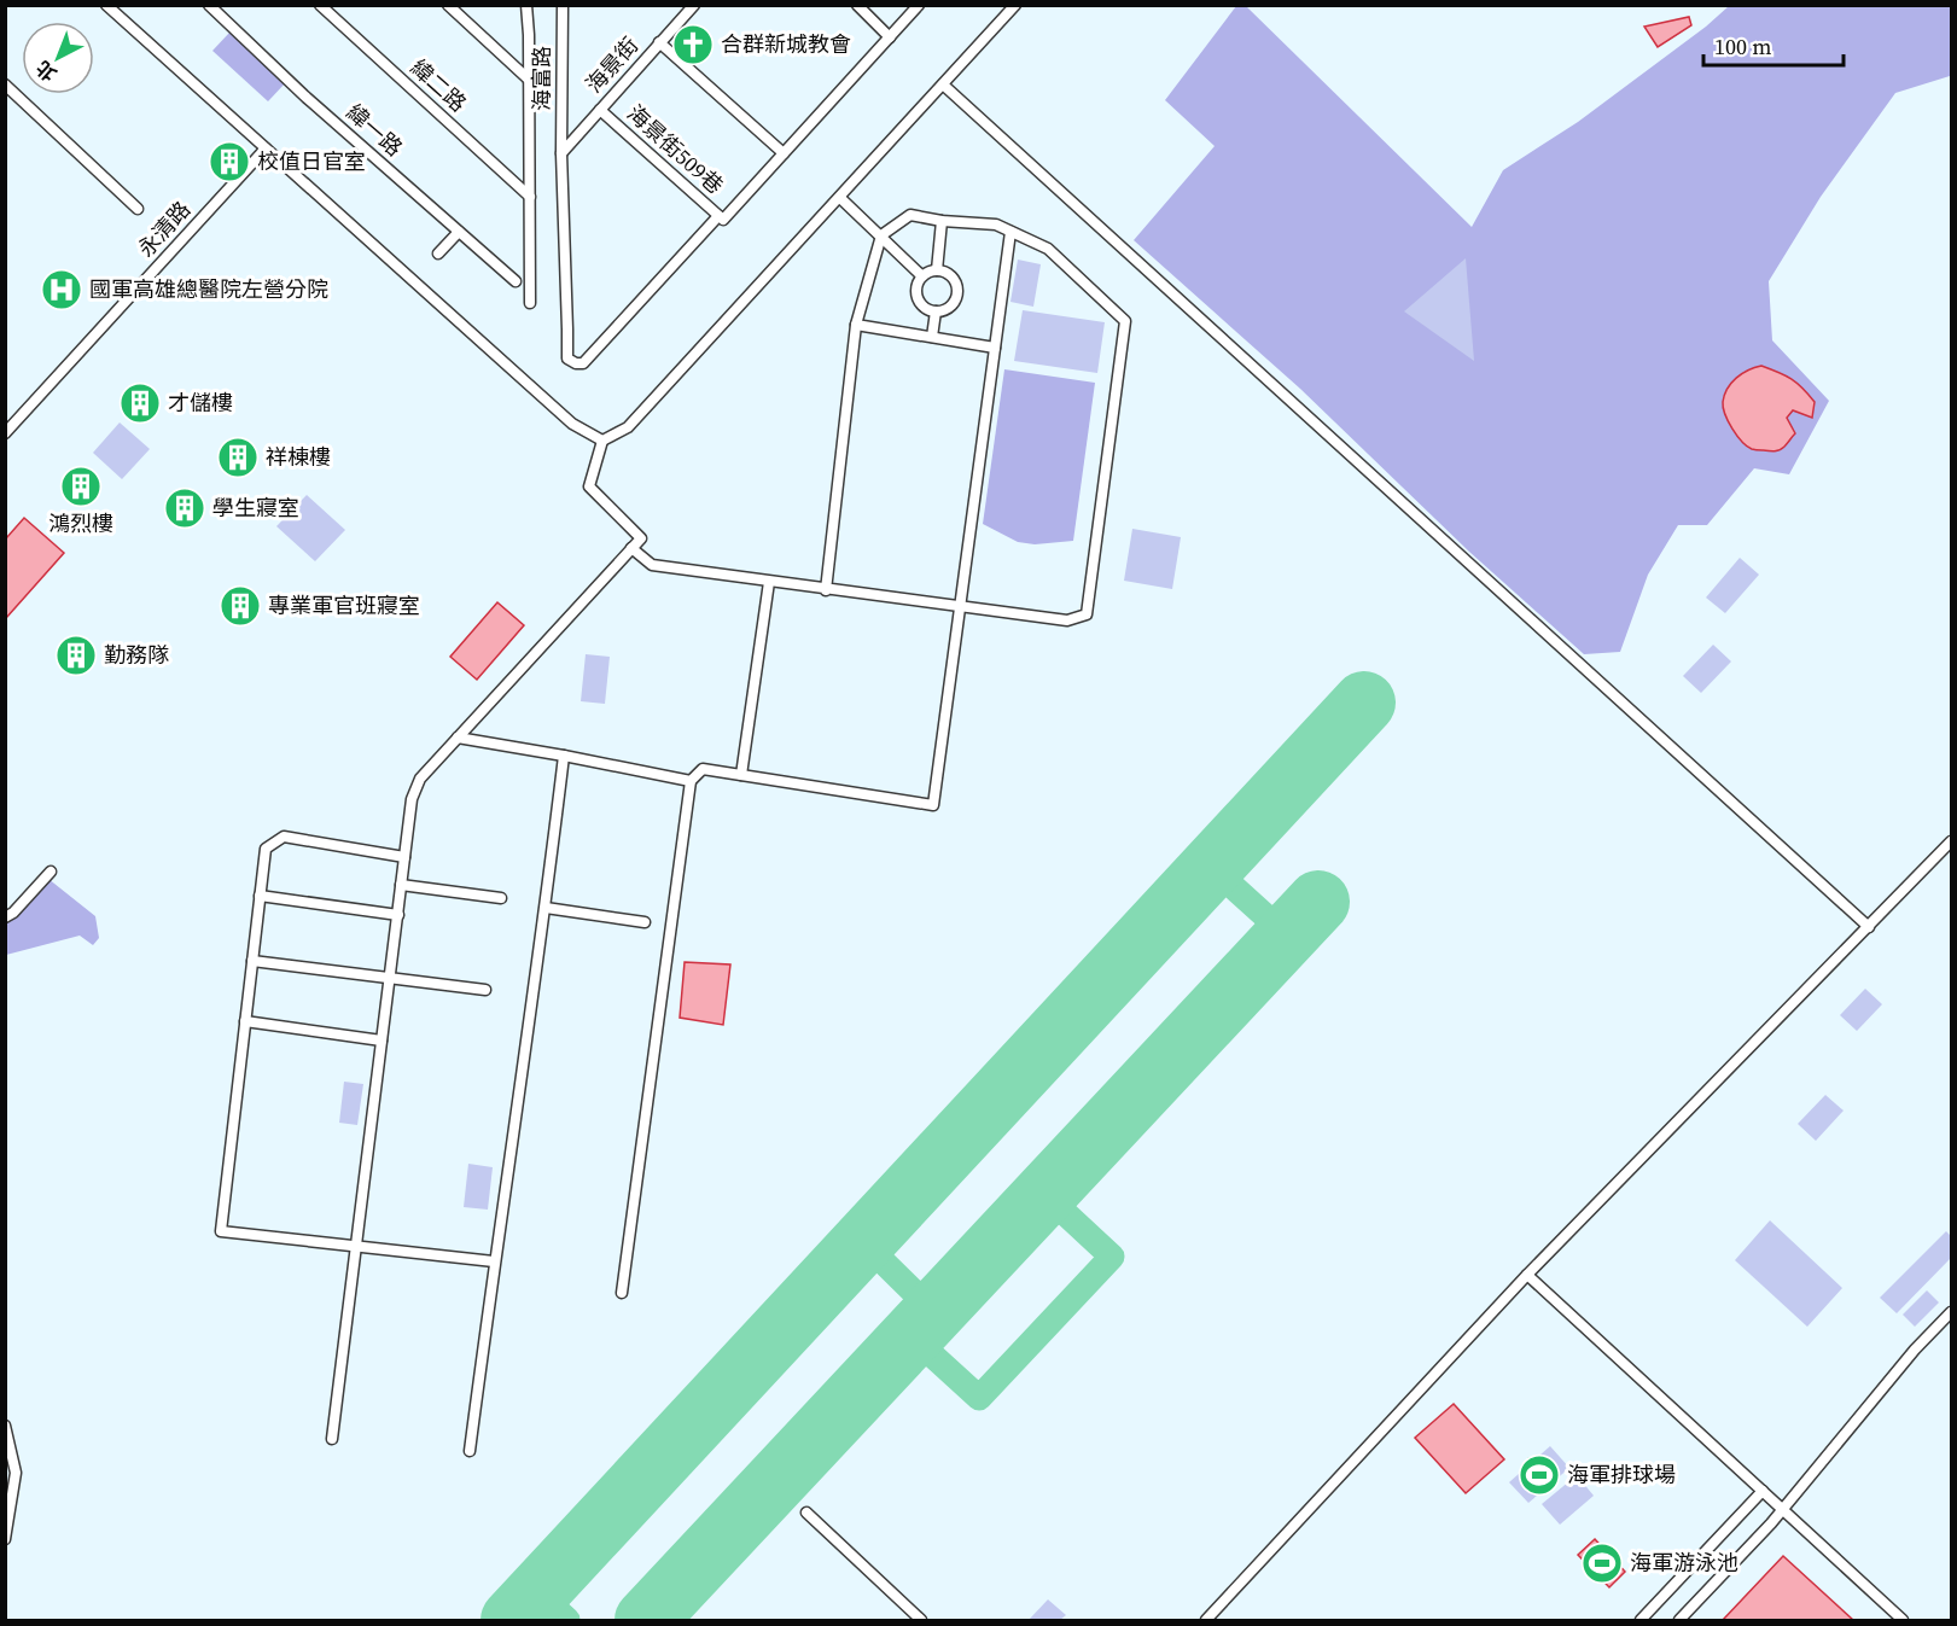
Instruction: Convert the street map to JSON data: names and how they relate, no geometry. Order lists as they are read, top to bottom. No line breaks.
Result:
{"streets":{"street":["海景街","海富路","緯二路","緯一路","海景街509巷","永清路"]},"crossings":[["海景街","海富路"],["海景街","海景街509巷"],["海富路","海景街509巷"]],"places":{"church":["合群新城教會"],"building":["校值日官室","才儲樓","祥棟樓","鴻烈樓","學生寢室","專業軍官班寢室","勤務隊"],"hospital":["國軍高雄總醫院左營分院"],"sports":["海軍排球場","海軍游泳池"]},"scale_bar":"100 m","north":"bottom left"}
